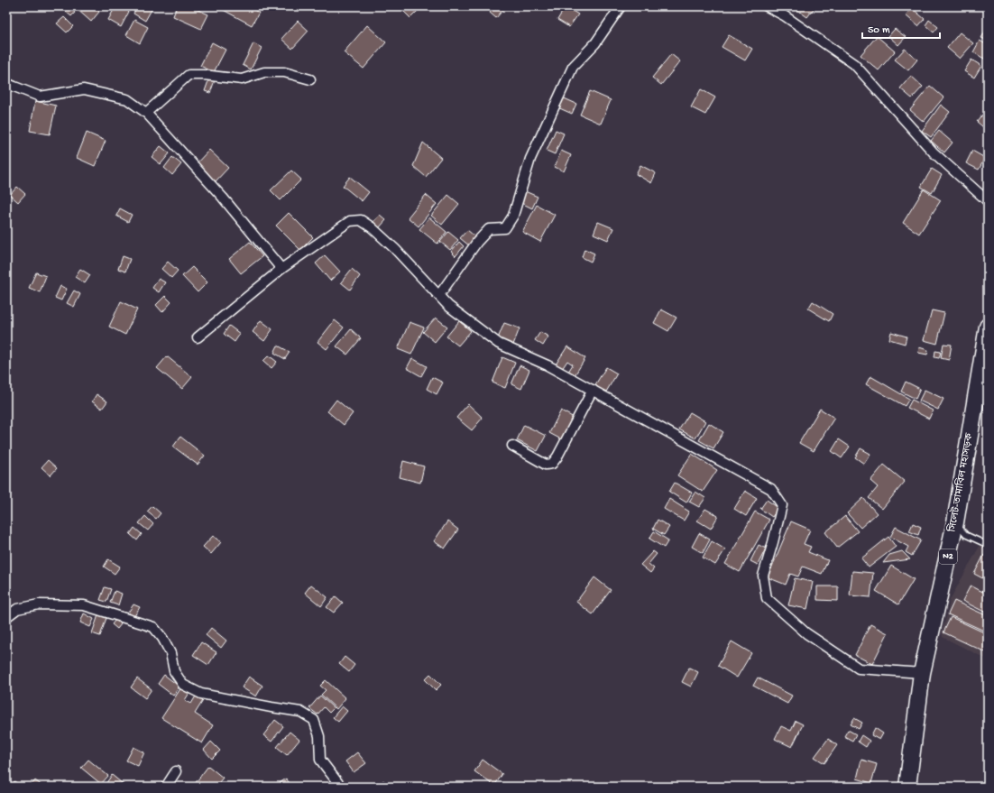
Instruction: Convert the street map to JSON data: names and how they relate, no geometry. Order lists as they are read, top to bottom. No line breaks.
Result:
{"streets":{"highway":["সিলেট-তামাবিল মহাসড়ক","N2"]},"scale_bar":"50 m"}
